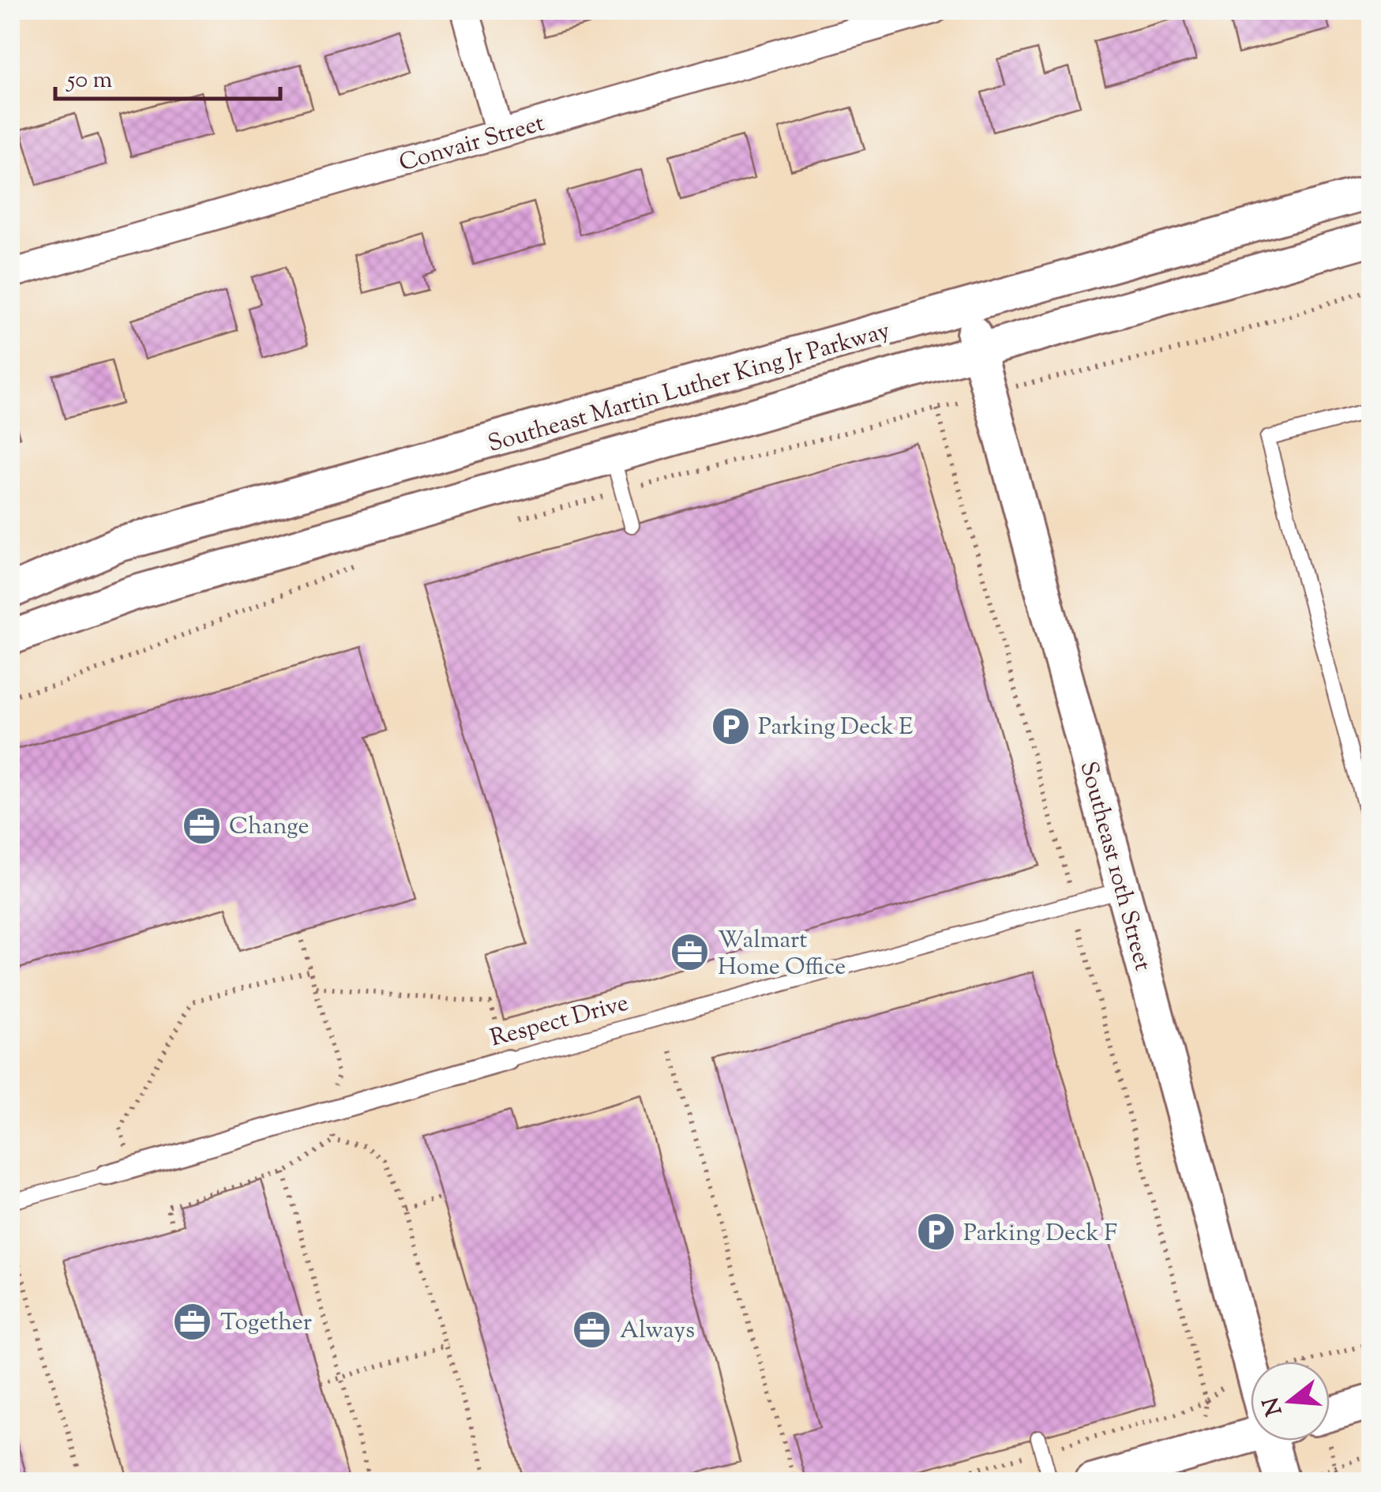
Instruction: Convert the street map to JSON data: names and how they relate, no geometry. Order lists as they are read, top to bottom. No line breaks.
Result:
{"streets":{"street":["Convair Street","Southeast Martin Luther King Jr Parkway","Southeast 10th Street","Respect Drive"]},"crossings":[["Southeast Martin Luther King Jr Parkway","Southeast 10th Street"],["Southeast 10th Street","Respect Drive"]],"places":{"parking":["Parking Deck E","Parking Deck F"],"office":["Change","Walmart Home Office","Together","Always"]},"scale_bar":"50 m","north":"left"}
